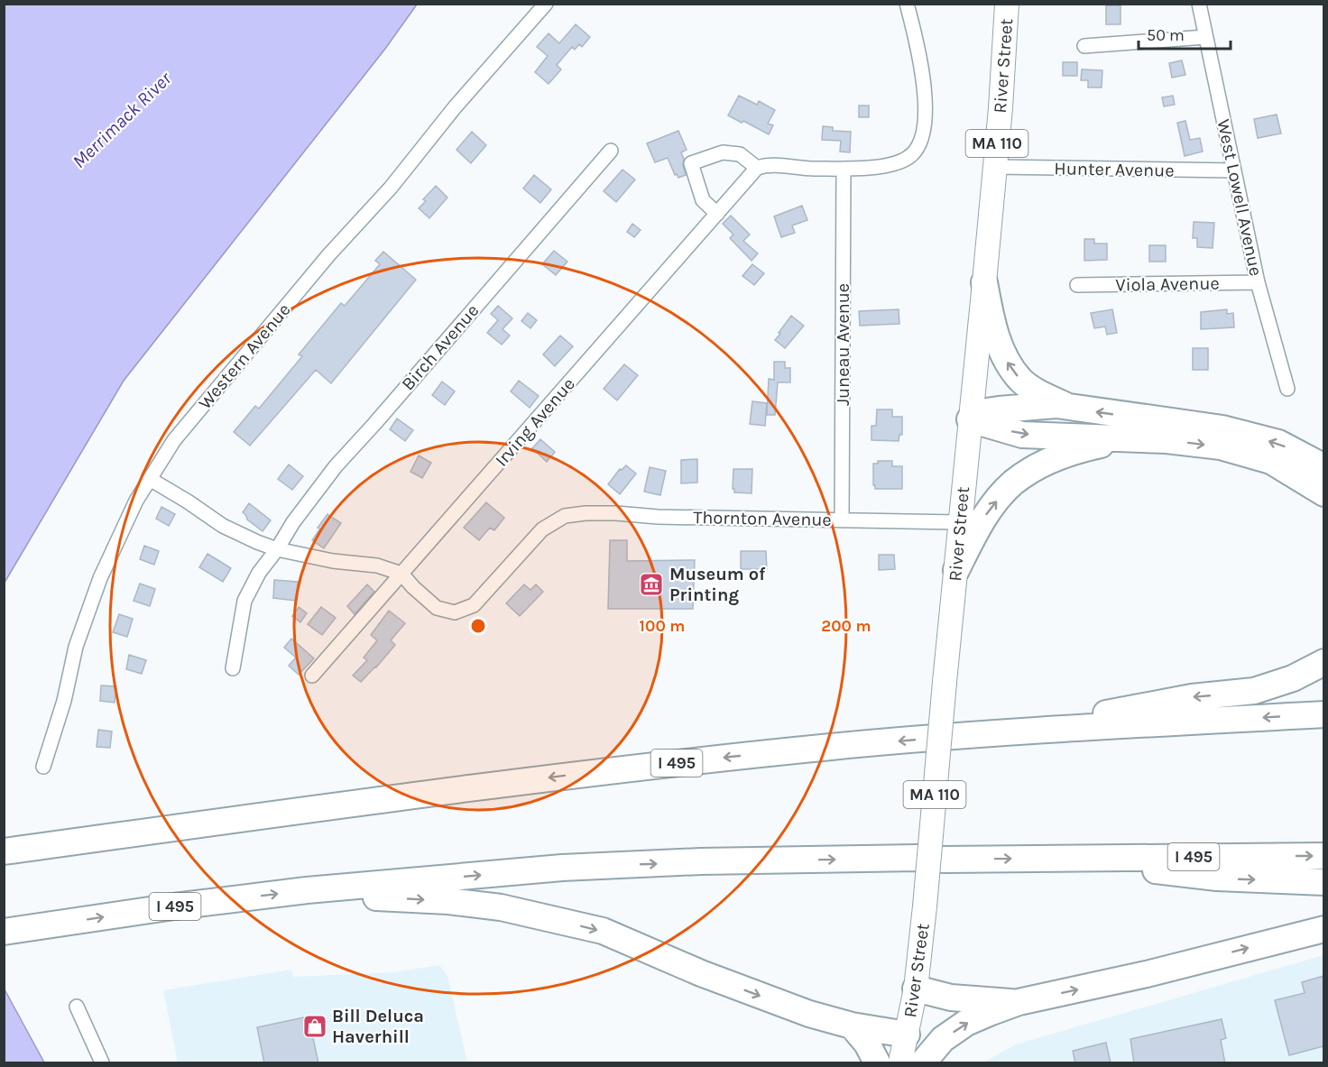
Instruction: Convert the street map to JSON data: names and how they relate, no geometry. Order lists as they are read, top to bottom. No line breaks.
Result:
{"streets":{"highway":["I 495"],"main road":["River Street","MA 110"],"street":["Hunter Avenue","West Lowell Avenue","Viola Avenue","Juneau Avenue","Birch Avenue","Western Avenue","Irving Avenue","Thornton Avenue"]},"crossings":[["River Street","Hunter Avenue"],["River Street","Thornton Avenue"],["Hunter Avenue","West Lowell Avenue"],["West Lowell Avenue","Viola Avenue"],["Juneau Avenue","Thornton Avenue"],["Irving Avenue","Thornton Avenue"]],"water":["Merrimack River"],"places":{"museum":["Museum of Printing"],"shop":["Bill Deluca Haverhill"]},"scale_bar":"50 m","rings":["100 m","200 m"]}
